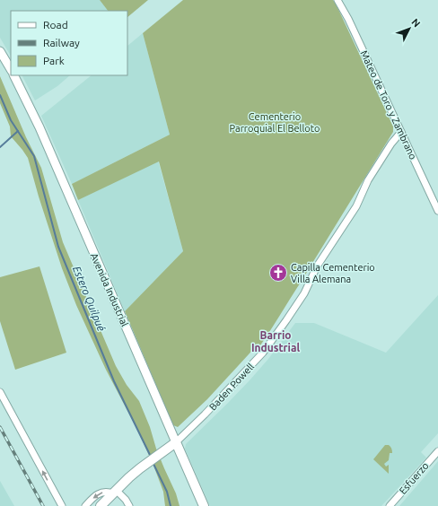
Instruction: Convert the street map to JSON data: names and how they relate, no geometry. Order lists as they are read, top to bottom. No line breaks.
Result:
{"streets":{"main road":["Avenida Industrial","Baden Powell"],"street":["Mateo de Toro y Zambrano","Esfuerzo"]},"crossings":[["Mateo de Toro y Zambrano","Baden Powell"],["Avenida Industrial","Baden Powell"]],"districts":["Barrio Industrial"],"water":["Estero Quilpué"],"parks":["Cementerio Parroquial El Belloto"],"places":{"church":["Capilla Cementerio Villa Alemana"]},"legend":["Road","Railway","Park"],"north":"top right"}
